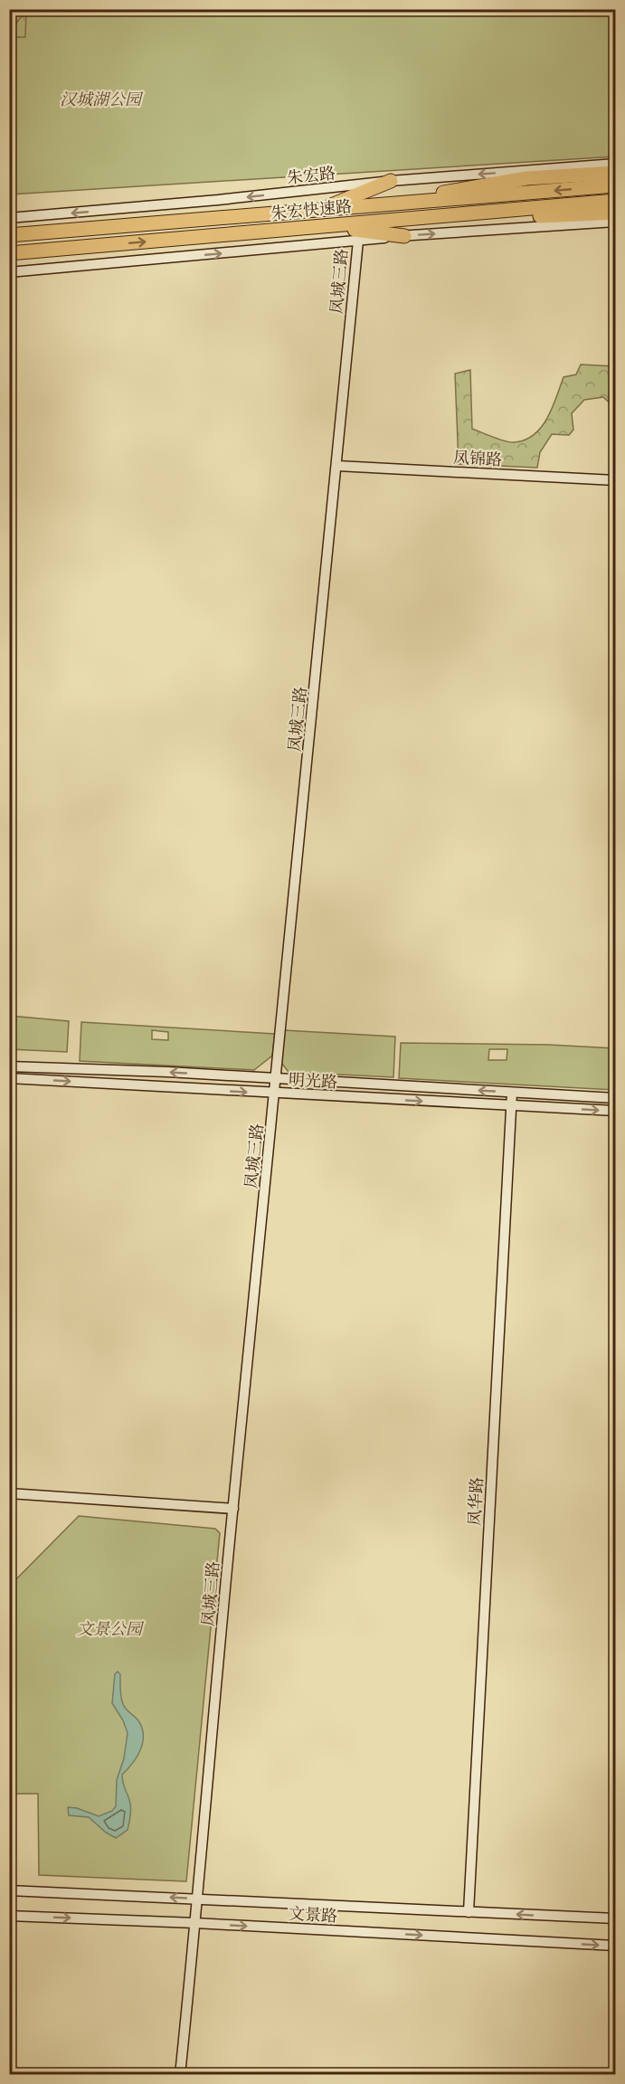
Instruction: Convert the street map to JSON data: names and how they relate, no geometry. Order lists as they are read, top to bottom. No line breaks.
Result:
{"streets":{"highway":["朱宏快速路"],"main road":["朱宏路","凤城三路","凤锦路","明光路","凤华路","文景路"]},"crossings":[["凤城三路","凤锦路"],["凤城三路","明光路"],["凤城三路","文景路"],["明光路","凤华路"],["凤华路","文景路"]],"parks":["汉城湖公园","文景公园"]}
